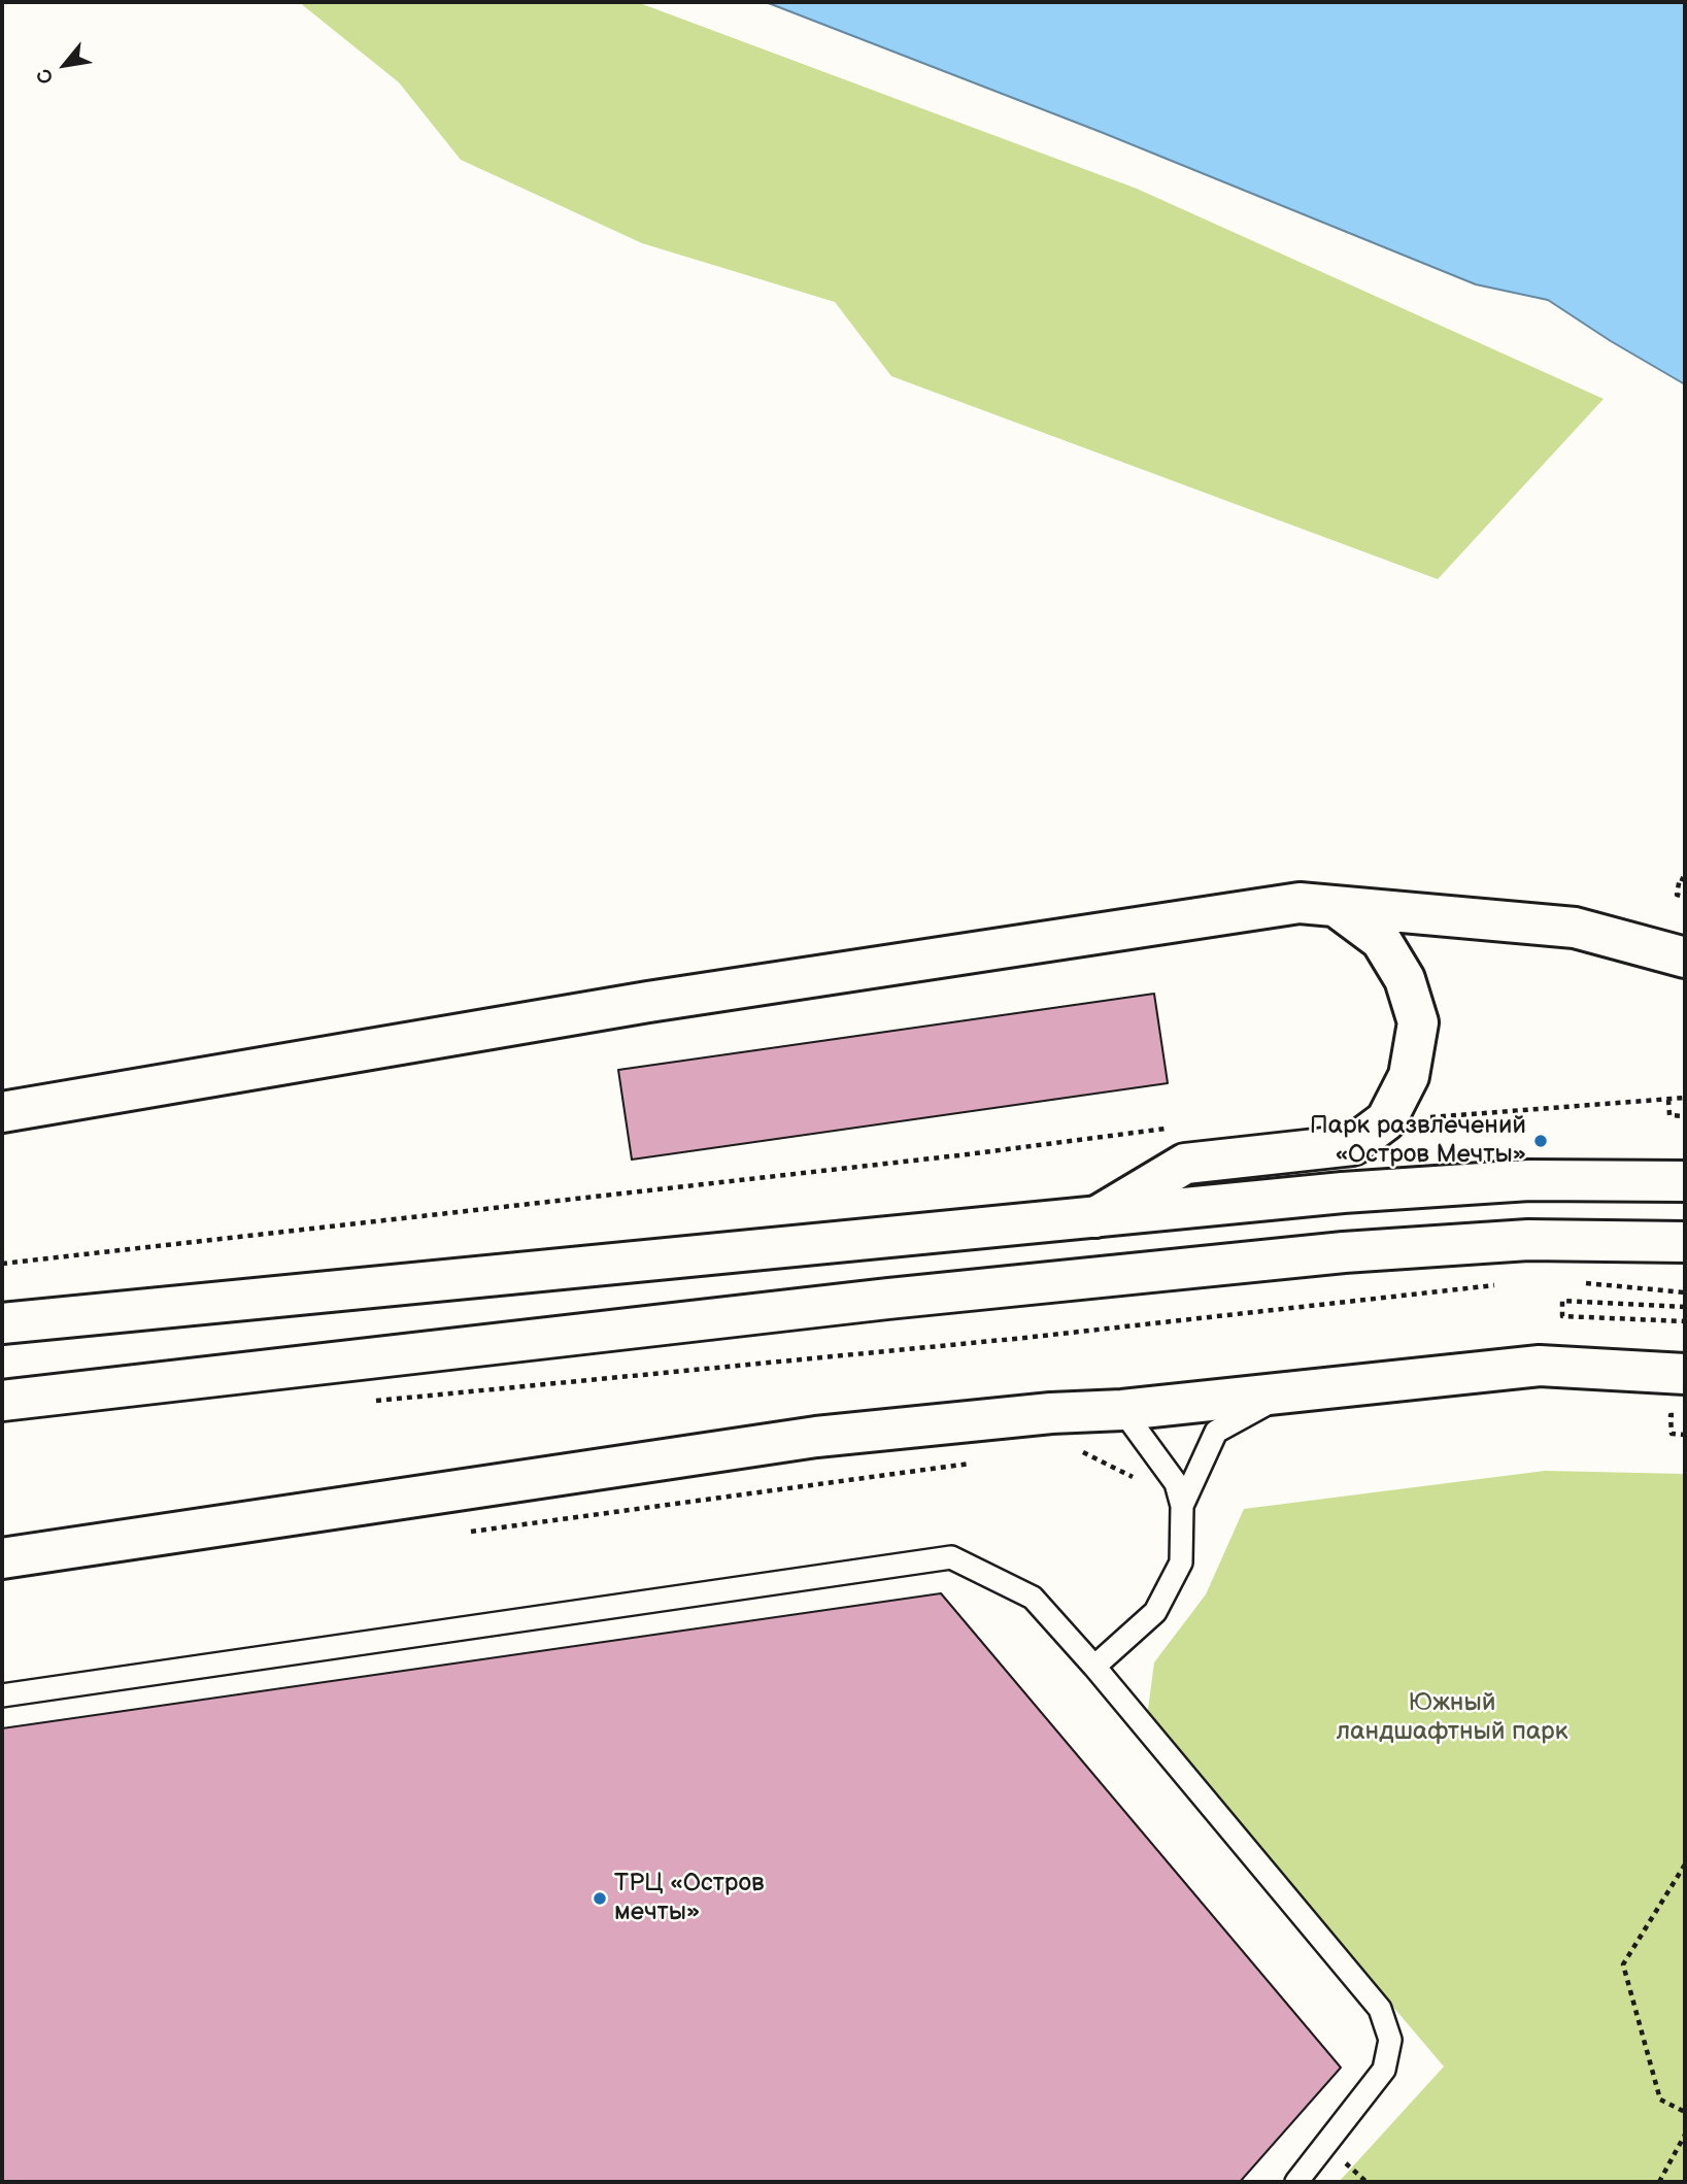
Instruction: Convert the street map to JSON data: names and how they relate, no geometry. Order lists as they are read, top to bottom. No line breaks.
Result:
{"parks":["Южный ландшафтный парк"],"places":["Парк развлечений «Остров Мечты»","ТРЦ «Остров мечты»"],"north":"bottom left"}
